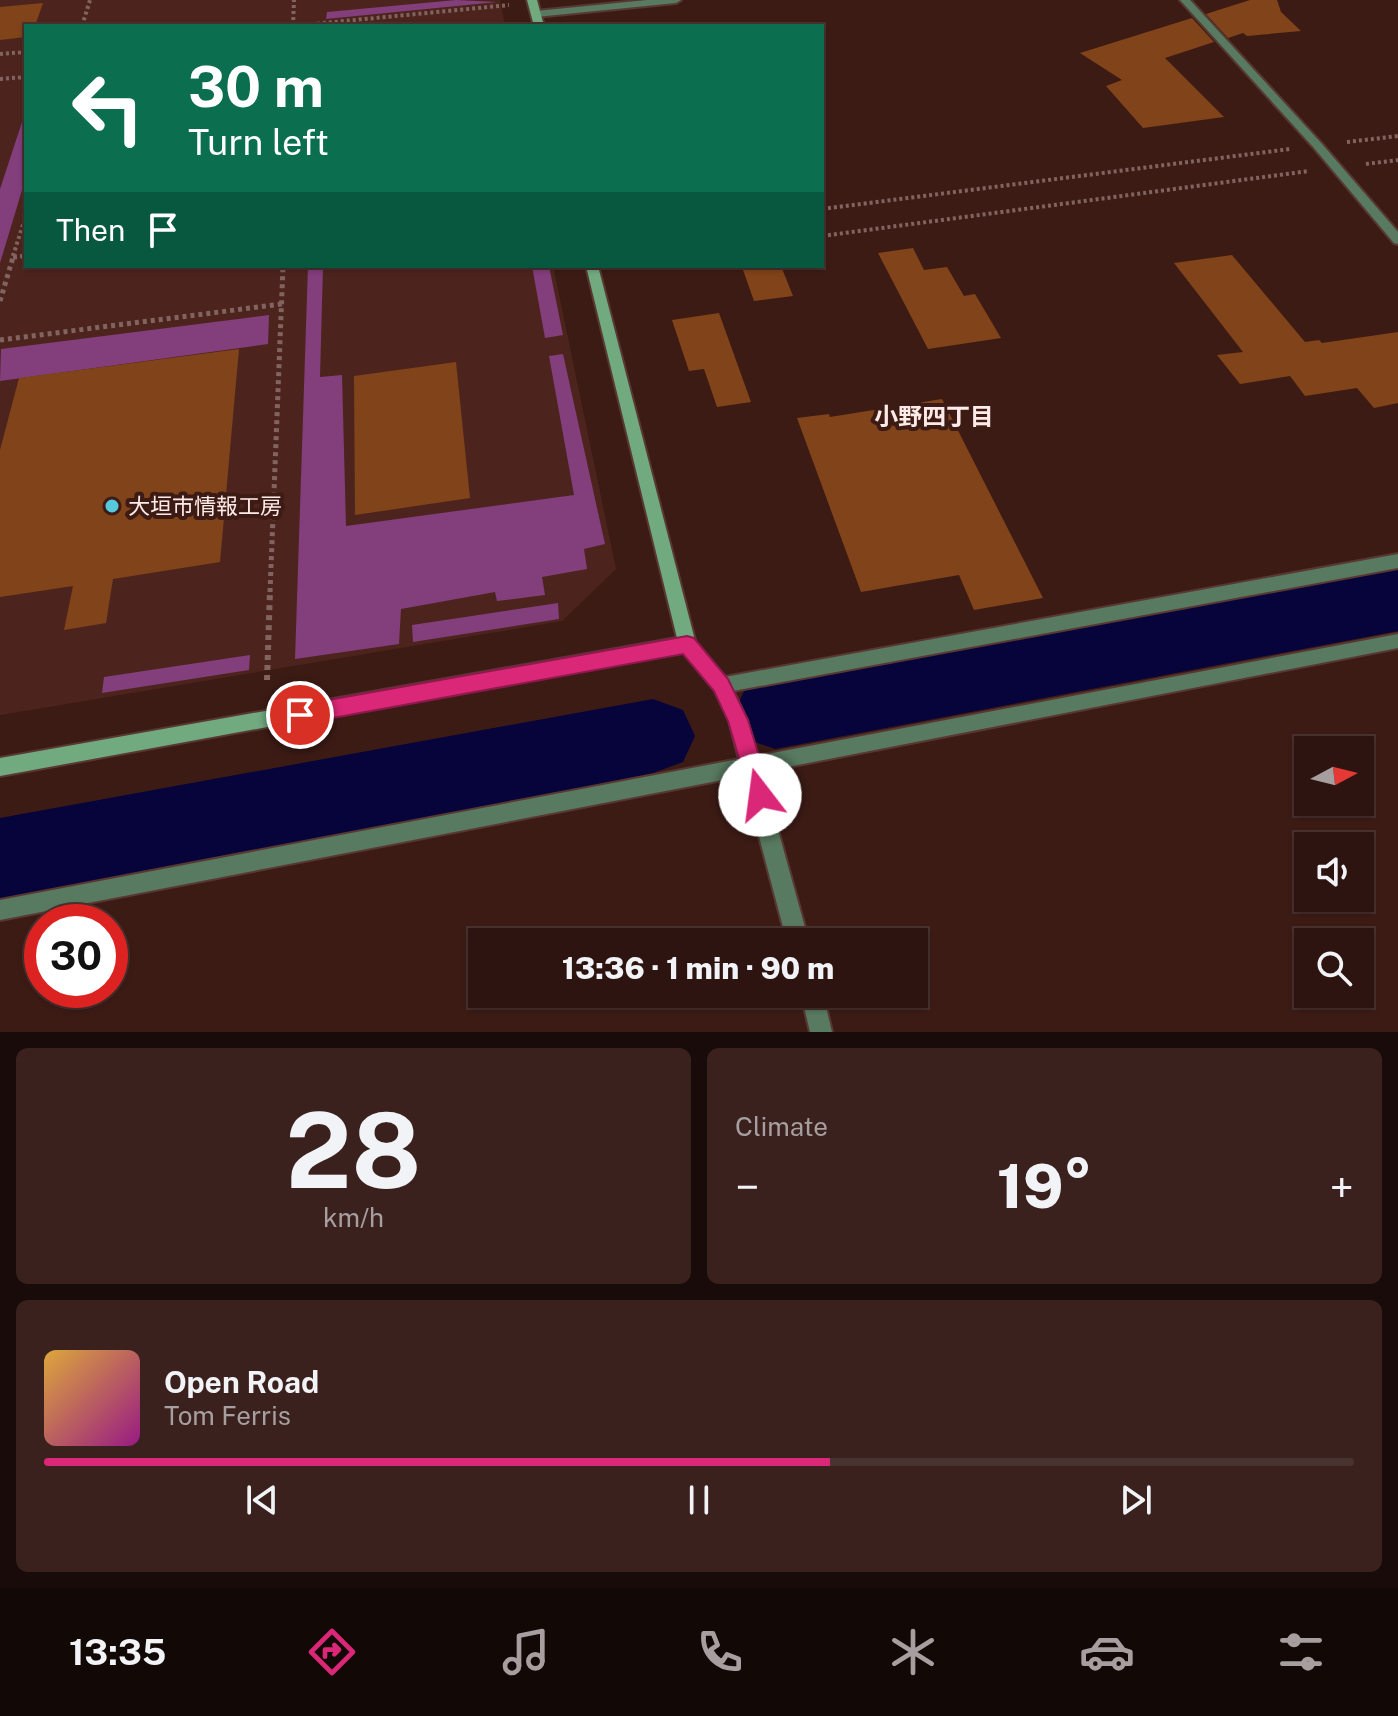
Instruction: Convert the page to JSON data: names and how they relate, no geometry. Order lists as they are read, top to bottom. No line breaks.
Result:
{"districts":["小野四丁目"],"places":["大垣市情報工房"],"north":"right","page":{"turn":["30 m","Turn left"],"then":"Then","limit":"30","trip":"13:36 · 1 min · 90 m","tile":[["28","km/h"],"Climate"],"heat":["−","19°","+"],"song":["Open Road","Tom Ferris"],"tabs":"13:35"}}
